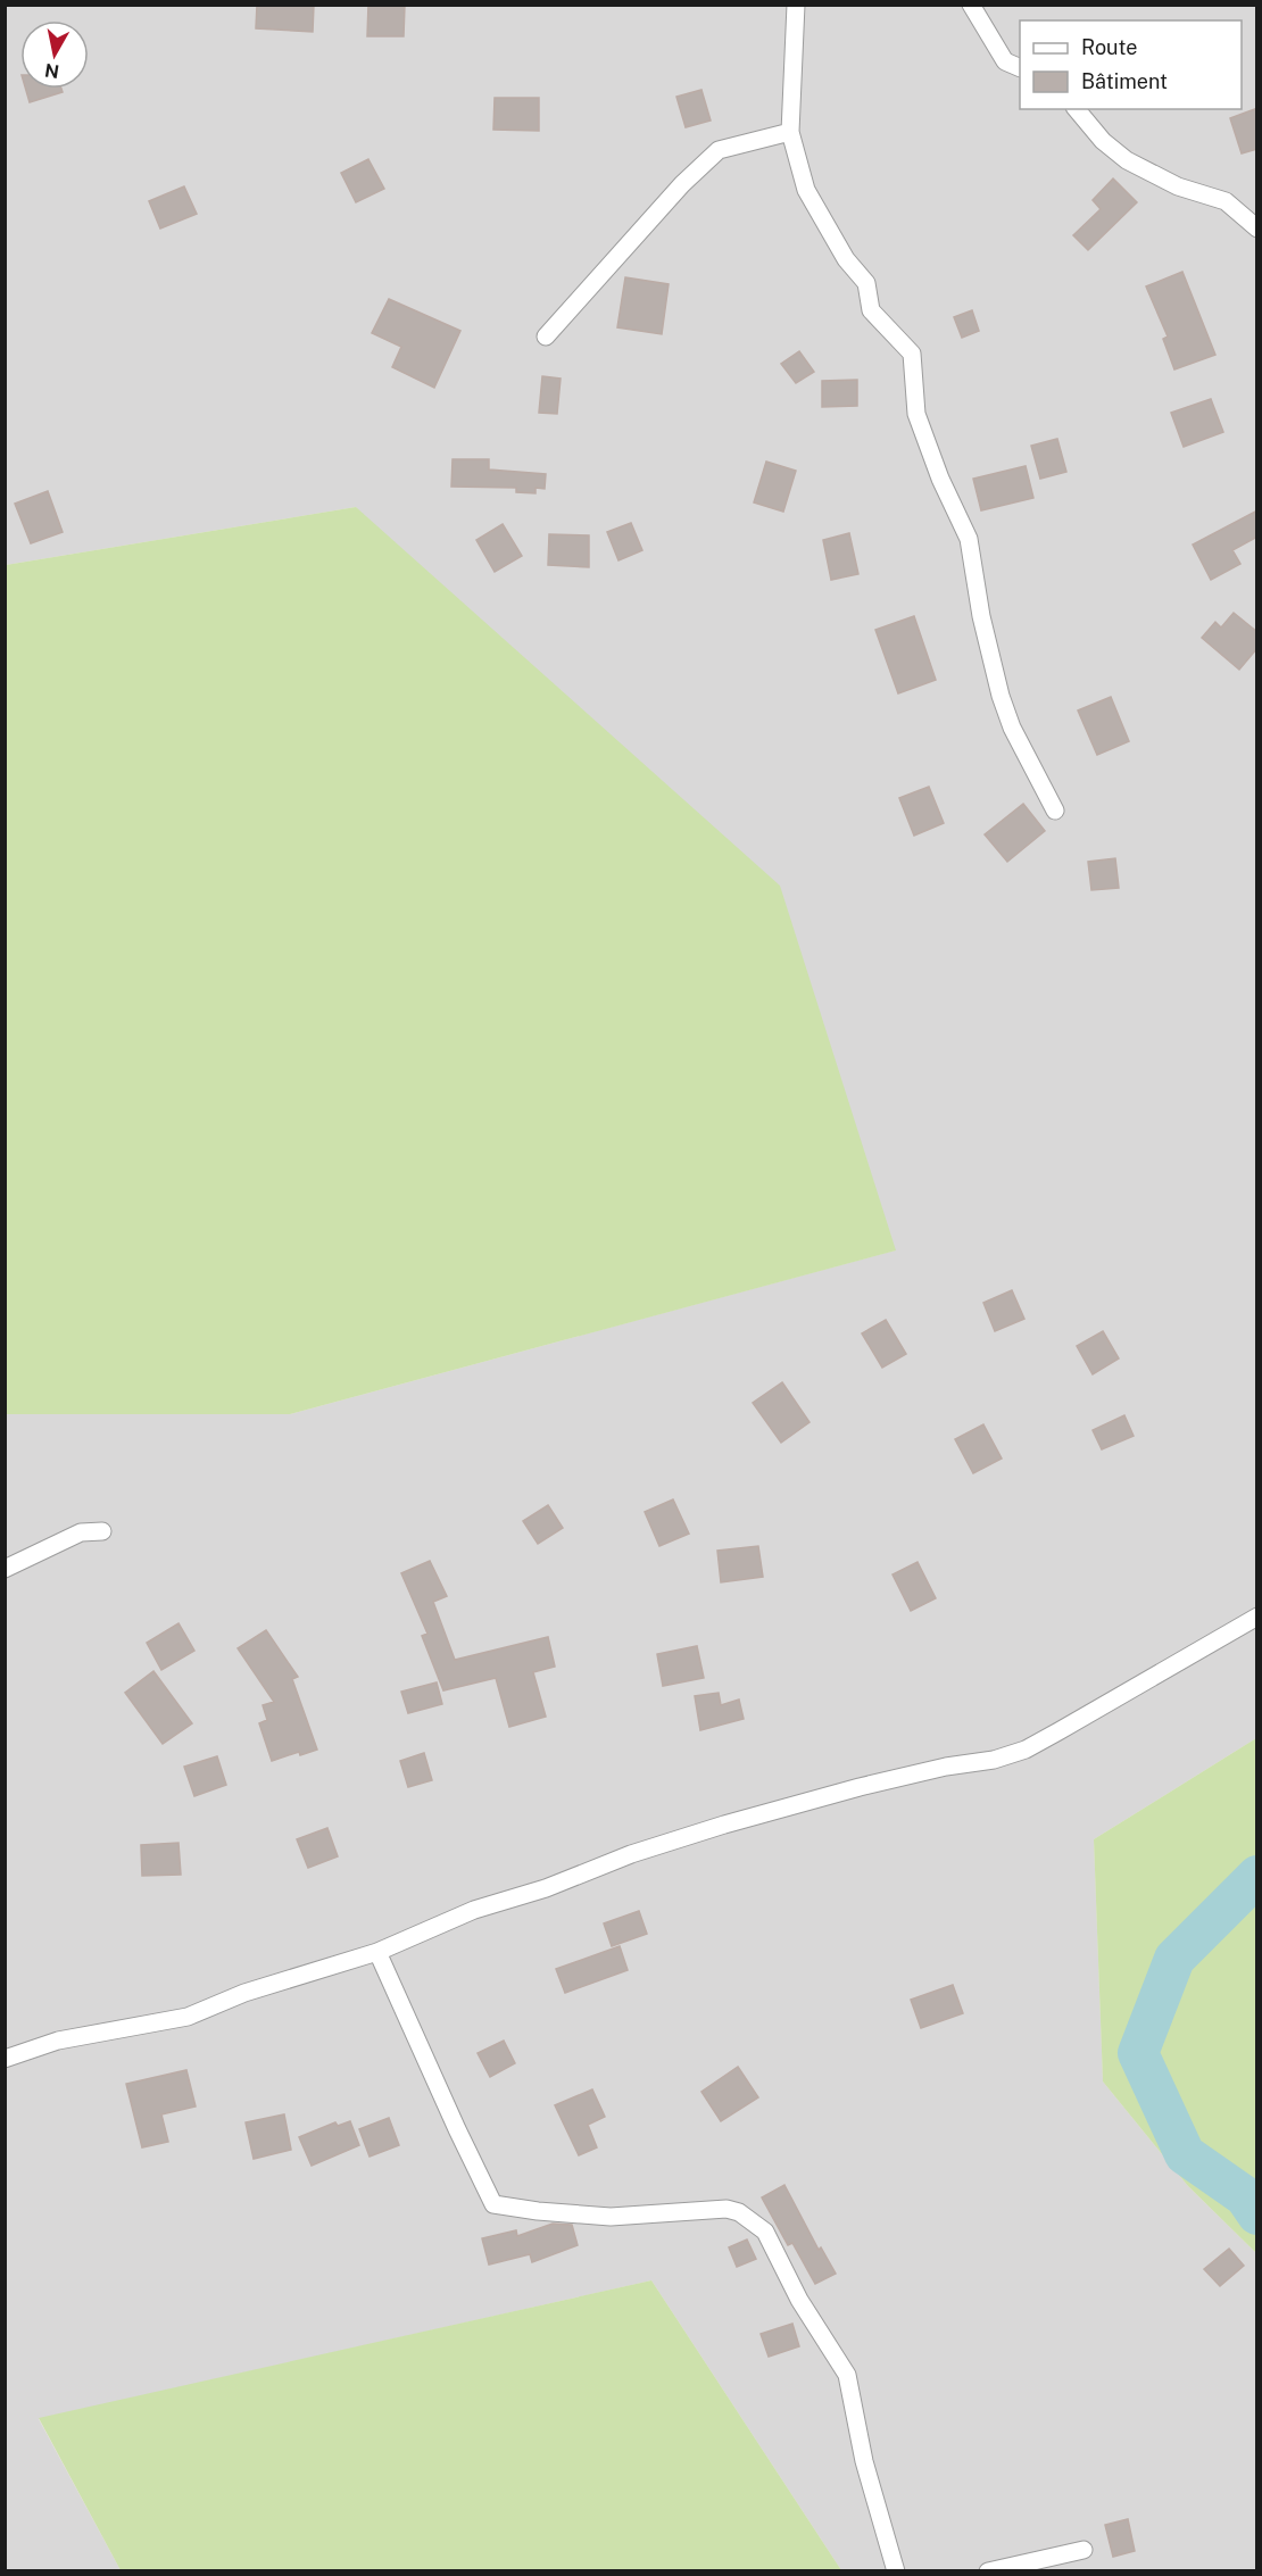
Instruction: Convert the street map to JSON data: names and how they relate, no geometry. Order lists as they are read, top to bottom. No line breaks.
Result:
{"legend":["Route","Bâtiment"],"north":"bottom"}
